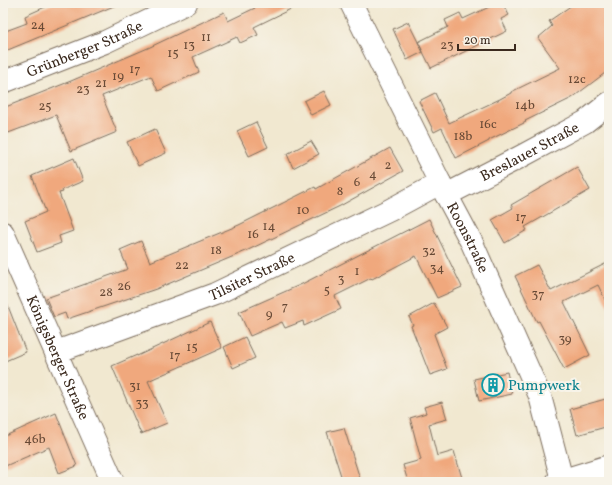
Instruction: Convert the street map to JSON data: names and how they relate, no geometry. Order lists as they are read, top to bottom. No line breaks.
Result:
{"streets":{"street":["Grünberger Straße","Breslauer Straße","Roonstraße","Tilsiter Straße","Königsberger Straße"]},"crossings":[["Breslauer Straße","Roonstraße"],["Breslauer Straße","Tilsiter Straße"],["Roonstraße","Tilsiter Straße"],["Tilsiter Straße","Königsberger Straße"]],"places":{"building":["Pumpwerk"]},"house_numbers":["24","11","13","23","15","17","19","12c","21","23","14b","25","16c","18b","2","4","6","8","10","17","14","16","18","32","22","34","1","3","26","5","28","37","7","9","39","15","17","31","33","46b"],"scale_bar":"20 m"}
